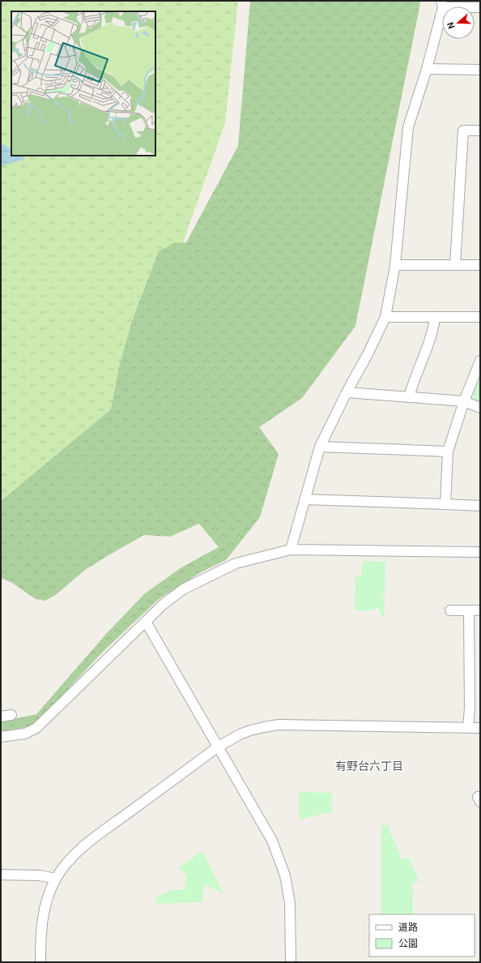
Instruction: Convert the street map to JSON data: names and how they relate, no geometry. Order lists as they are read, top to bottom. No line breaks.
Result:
{"districts":["有野台六丁目"],"legend":["道路","公園"],"north":"left"}
